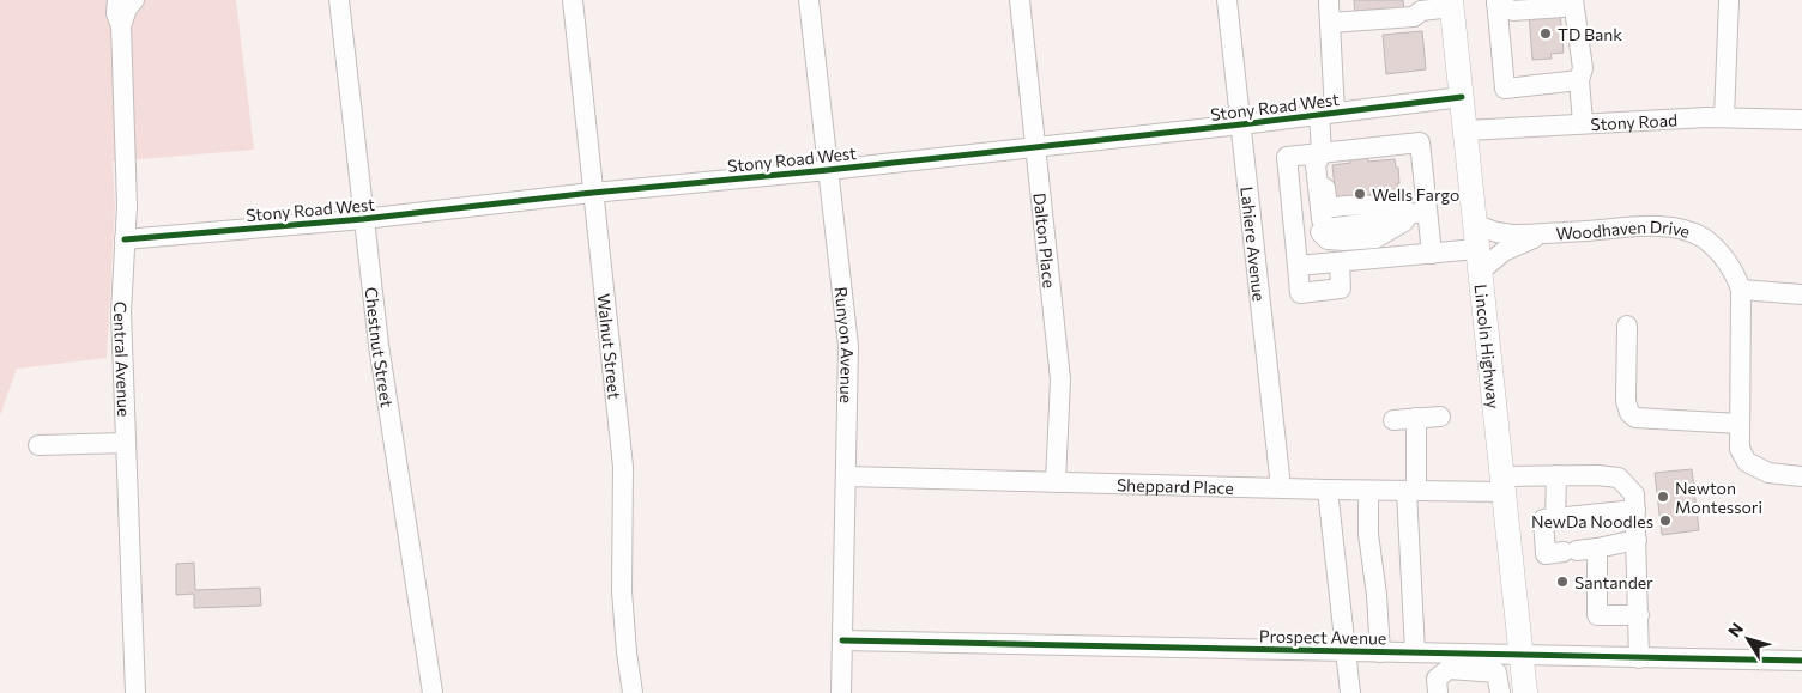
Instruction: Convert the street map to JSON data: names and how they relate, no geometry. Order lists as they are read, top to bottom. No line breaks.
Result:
{"streets":{"main road":["Lincoln Highway"],"street":["Stony Road West","Stony Road","Woodhaven Drive","Dalton Place","Lahiere Avenue","Walnut Street","Runyon Avenue","Chestnut Street","Central Avenue","Sheppard Place","Prospect Avenue"]},"crossings":[["Stony Road West","Dalton Place"],["Stony Road West","Lahiere Avenue"],["Stony Road West","Walnut Street"],["Stony Road West","Runyon Avenue"],["Stony Road West","Lincoln Highway"],["Stony Road West","Chestnut Street"],["Stony Road West","Central Avenue"],["Stony Road","Lincoln Highway"],["Woodhaven Drive","Lincoln Highway"],["Dalton Place","Sheppard Place"],["Lahiere Avenue","Sheppard Place"],["Runyon Avenue","Sheppard Place"],["Runyon Avenue","Prospect Avenue"],["Lincoln Highway","Sheppard Place"],["Lincoln Highway","Prospect Avenue"]],"places":["TD Bank","Wells Fargo","Newton Montessori","NewDa Noodles","Santander"],"north":"top left"}
